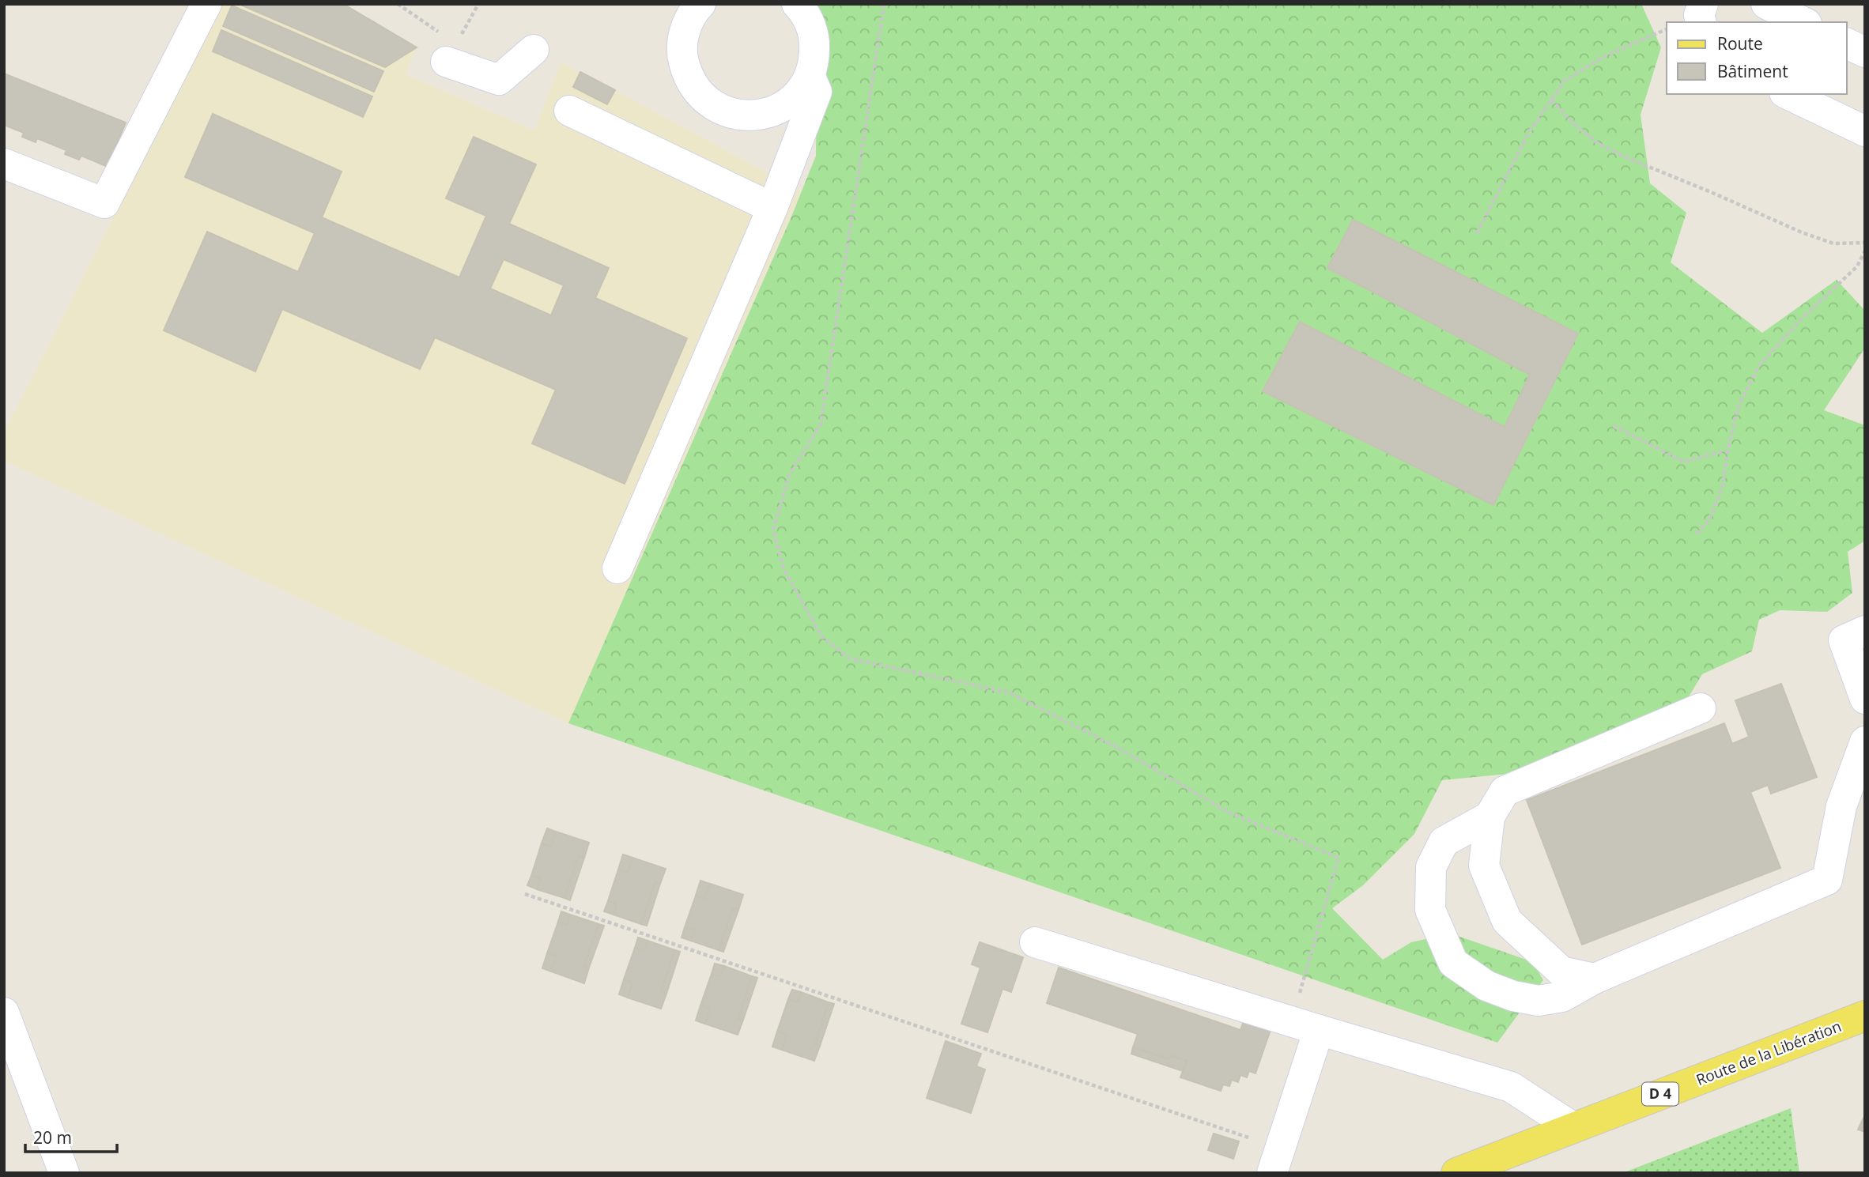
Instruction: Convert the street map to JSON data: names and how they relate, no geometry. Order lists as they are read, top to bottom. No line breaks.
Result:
{"streets":{"main road":["Route de la Libération","D 4"]},"legend":["Route","Bâtiment"],"scale_bar":"20 m"}
